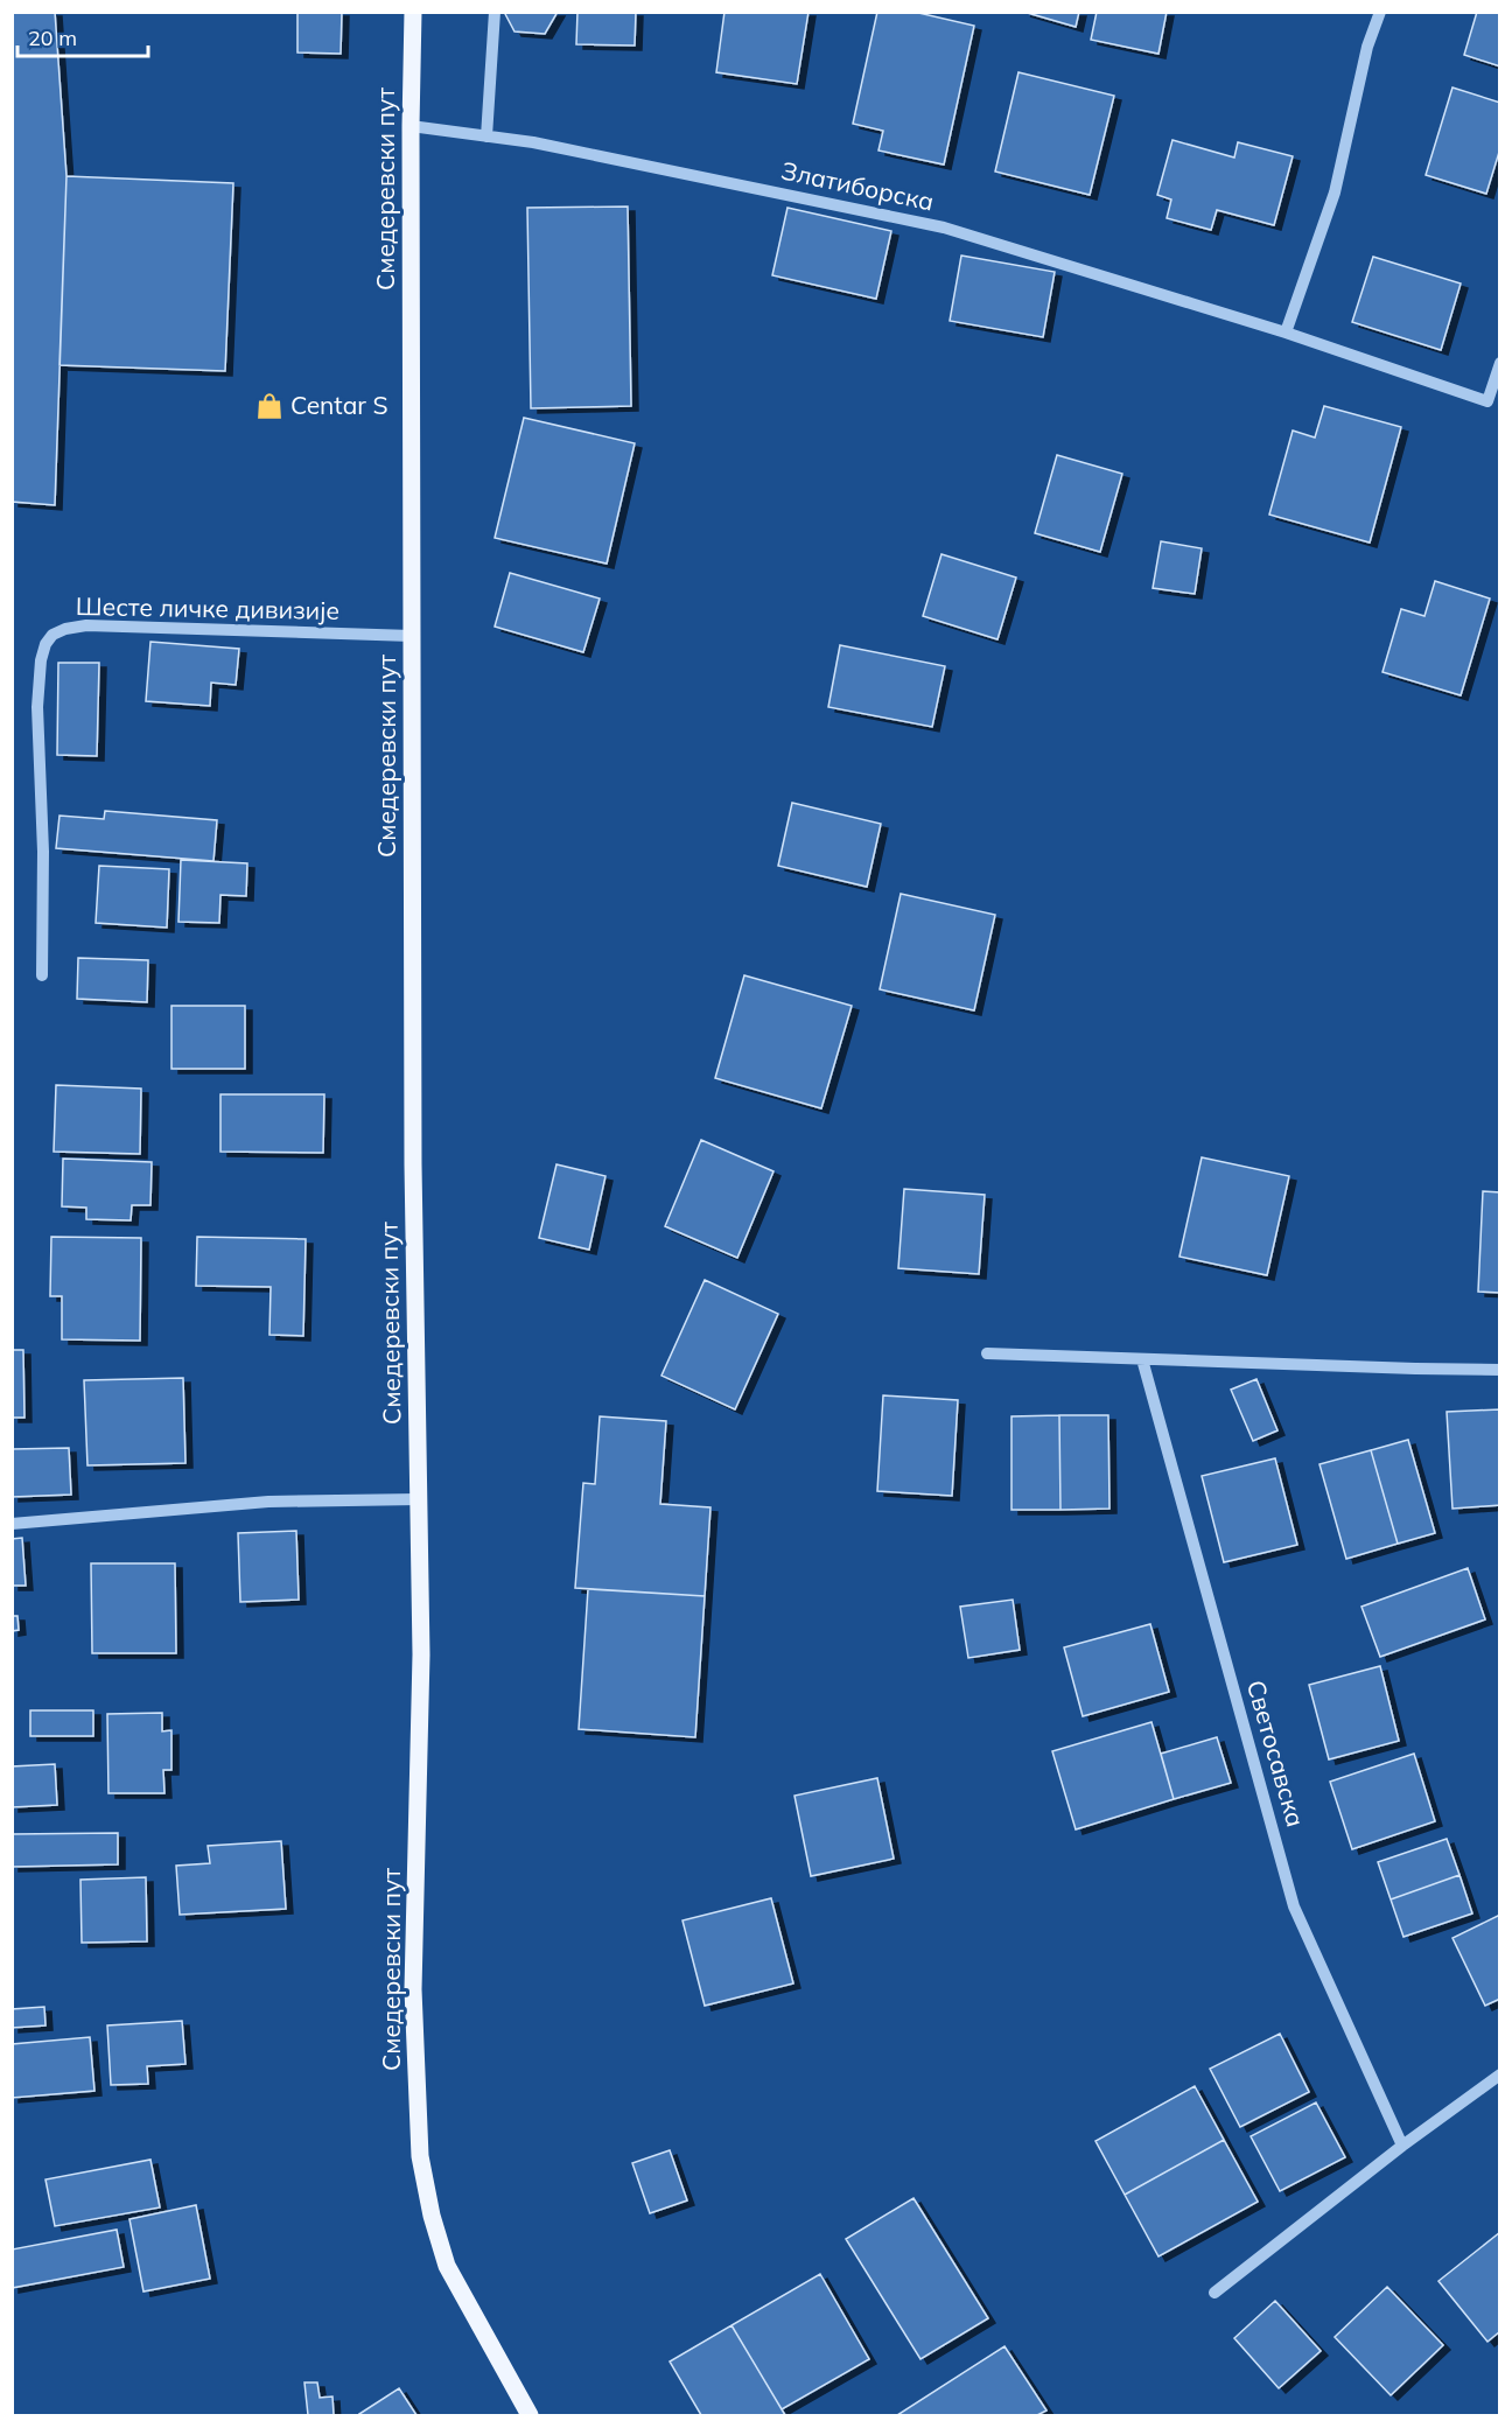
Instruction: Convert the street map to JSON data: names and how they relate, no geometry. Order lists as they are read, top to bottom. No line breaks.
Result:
{"streets":{"main road":["Смедеревски пут"],"street":["Златиборска","Шесте личке дивизије","Светосавска"]},"crossings":[["Златиборска","Смедеревски пут"],["Смедеревски пут","Шесте личке дивизије"]],"places":{"shop":["Centar S"]},"scale_bar":"20 m"}
